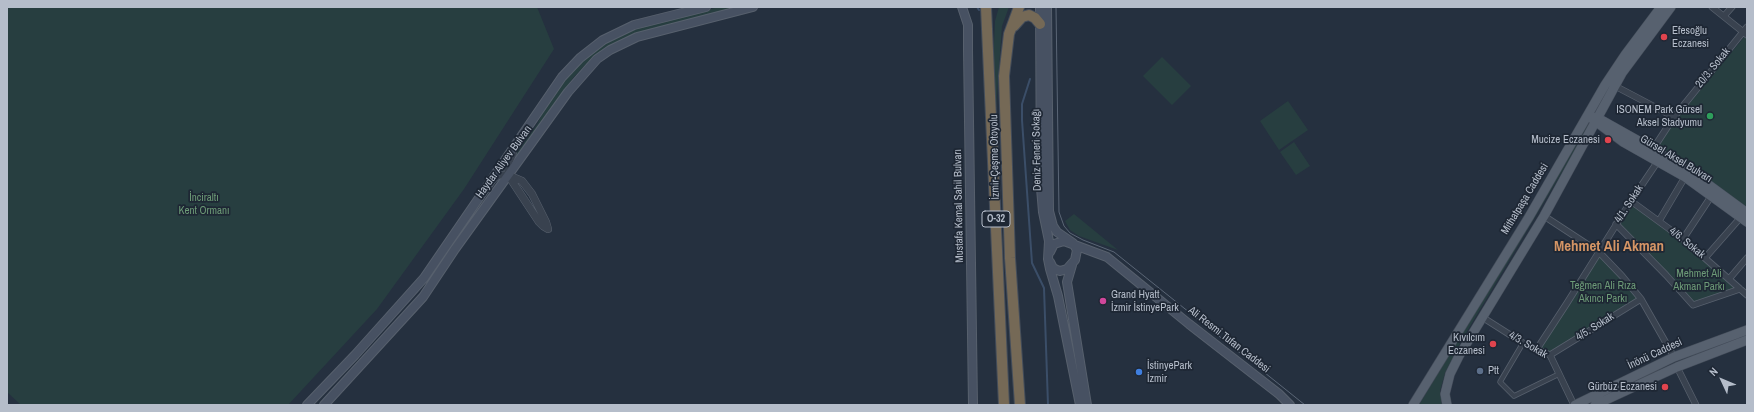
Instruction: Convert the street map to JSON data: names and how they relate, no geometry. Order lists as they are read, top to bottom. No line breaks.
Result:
{"streets":{"highway":["İzmir-Çeşme Otoyolu","O-32"],"main road":["Deniz Feneri Sokağı","Gürsel Aksel Bulvarı","Haydar Aliyev Bulvarı","Mithatpaşa Caddesi","Mustafa Kemal Sahil Bulvarı","Ali Resmi Tufan Caddesi","İnönü Caddesi"],"street":["20/3. Sokak","4/1. Sokak","4/6. Sokak","4/5. Sokak","4/3. Sokak"]},"crossings":[["20/3. Sokak","Gürsel Aksel Bulvarı"],["Deniz Feneri Sokağı","Ali Resmi Tufan Caddesi"],["Gürsel Aksel Bulvarı","Mithatpaşa Caddesi"],["Gürsel Aksel Bulvarı","4/1. Sokak"],["Mithatpaşa Caddesi","4/3. Sokak"],["4/1. Sokak","4/6. Sokak"],["4/1. Sokak","4/3. Sokak"],["4/5. Sokak","4/3. Sokak"],["4/3. Sokak","İnönü Caddesi"]],"districts":["Mehmet Ali Akman"],"parks":["İnciraltı Kent Ormanı","Mehmet Ali Akman Parkı","Teğmen Ali Rıza Akıncı Parkı"],"places":["Efesoğlu Eczanesi","ISONEM Park Gürsel Aksel Stadyumu","Mucize Eczanesi","Grand Hyatt İzmir İstinyePark","Kıvılcım Eczanesi","Ptt","İstinyePark İzmir","Gürbüz Eczanesi"],"north":"top left"}
